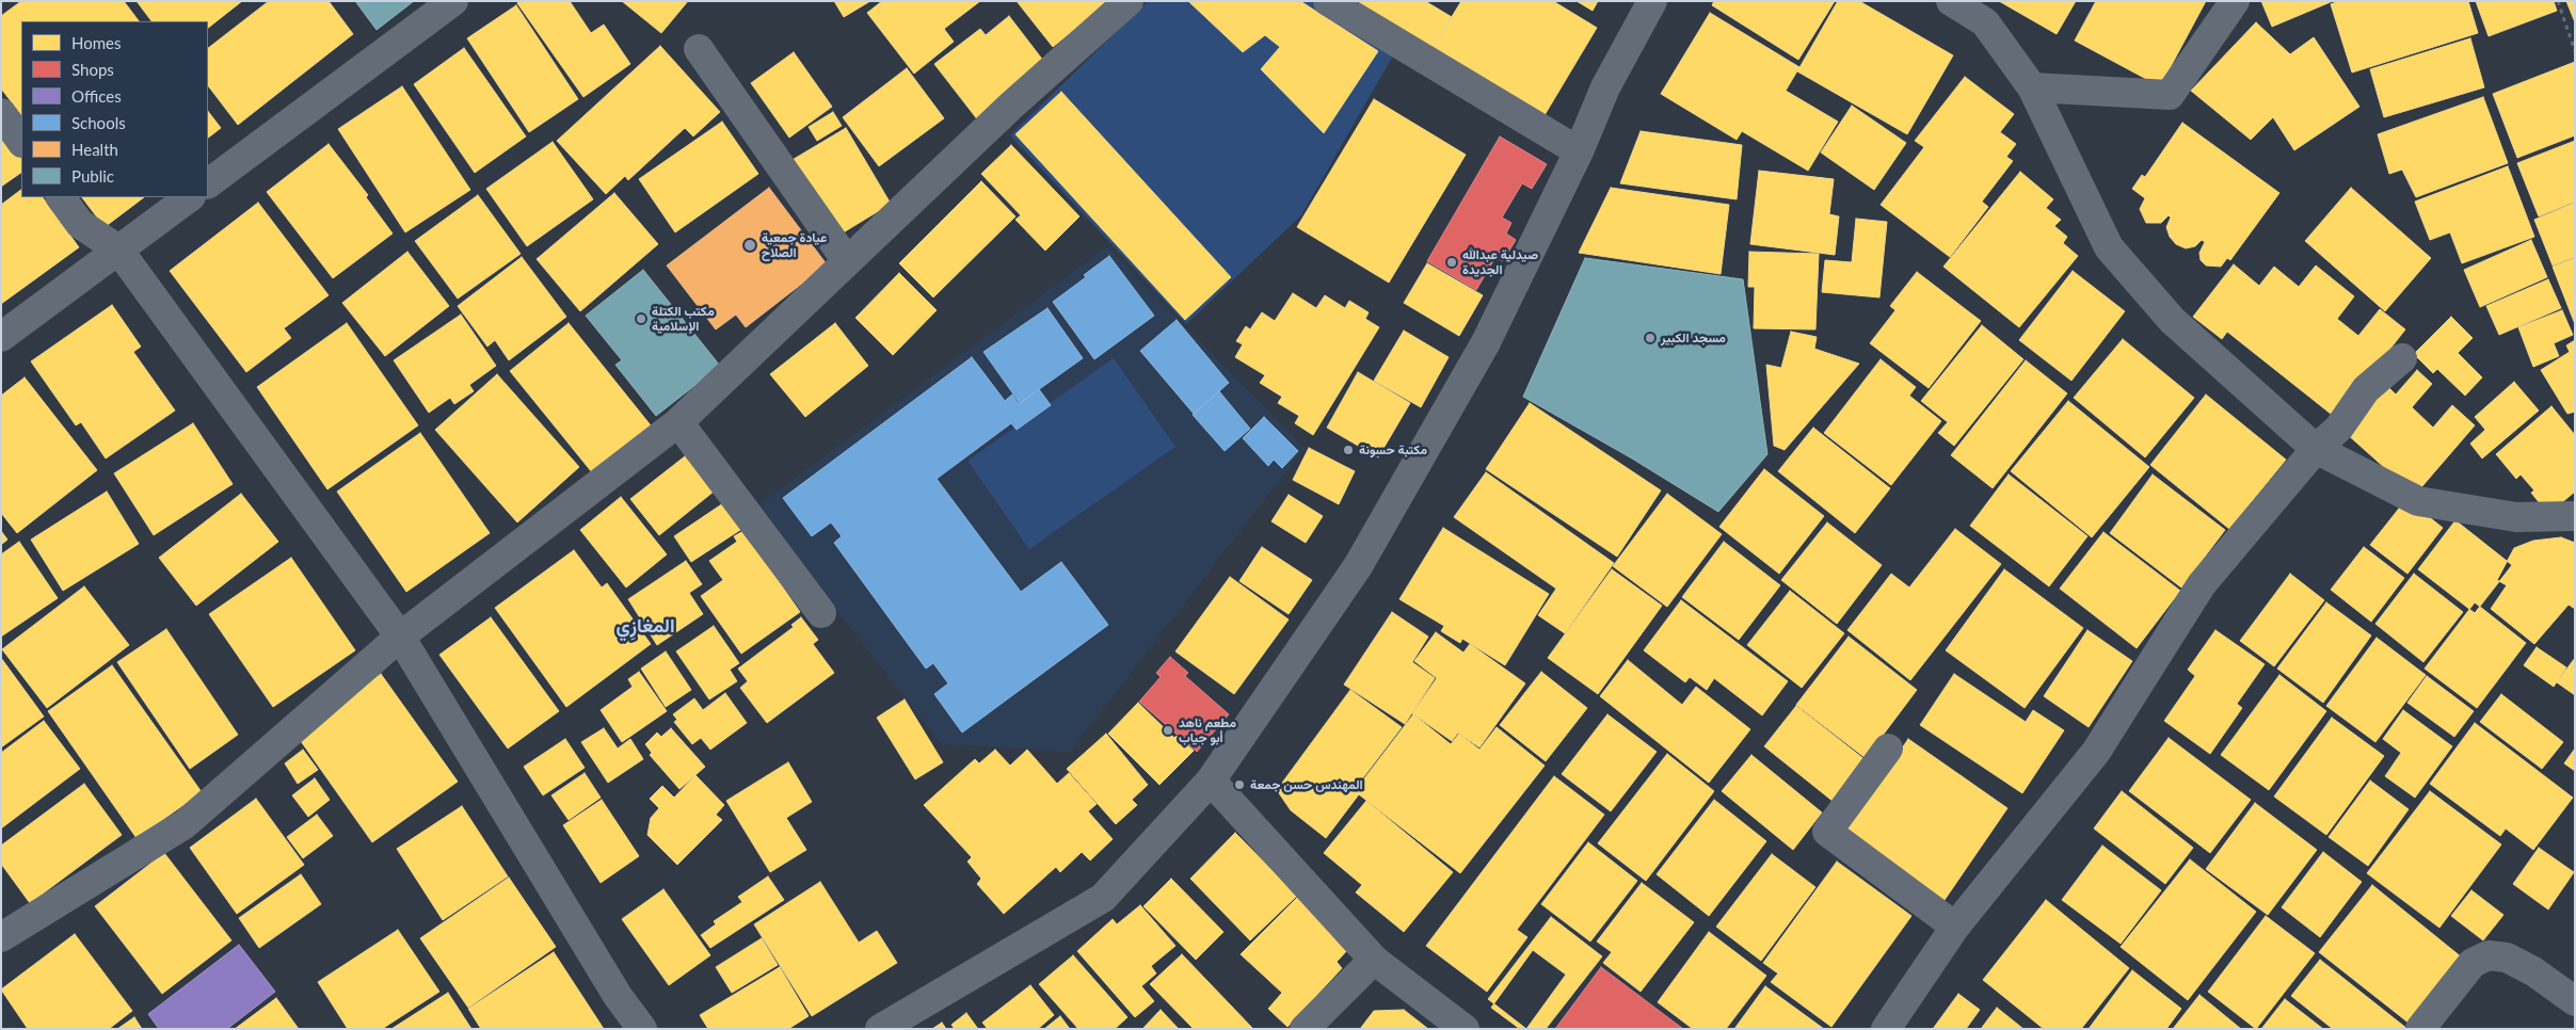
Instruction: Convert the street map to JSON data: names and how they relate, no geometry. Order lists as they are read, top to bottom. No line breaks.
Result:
{"districts":["المغازِي"],"places":["عيادة جمعية الصلاح","صيدلية عبدالله الجديدة","مكتب الكتلة الإسلامية","مسجد الكبير","مكتبة حسونة","مطعم ناهد أبو جياب","المهندس حسن جمعة"],"legend":["Homes","Shops","Offices","Schools","Health","Public"]}
